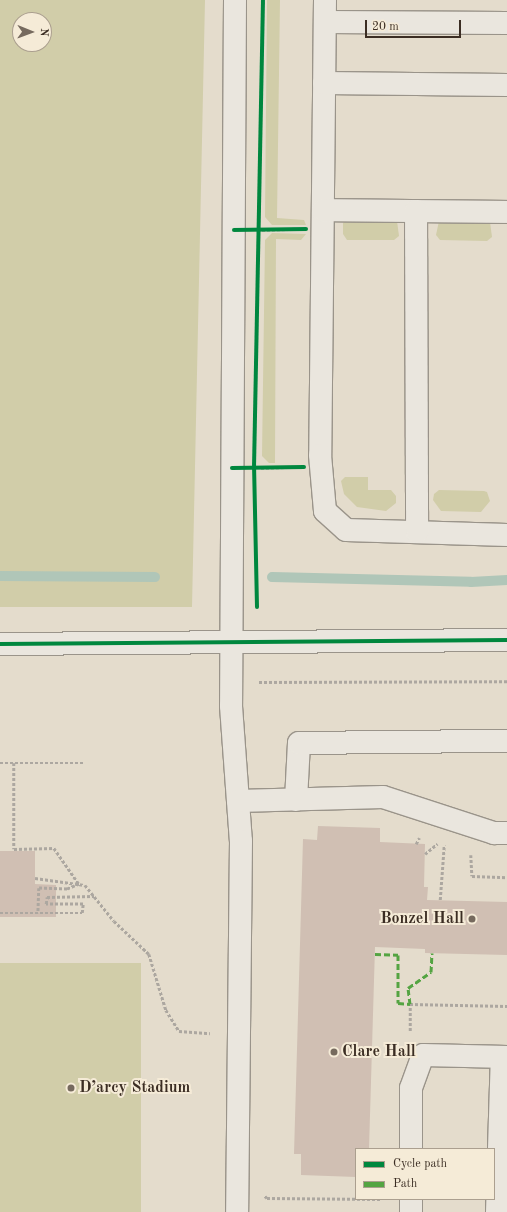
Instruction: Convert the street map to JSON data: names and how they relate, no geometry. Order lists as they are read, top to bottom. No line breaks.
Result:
{"places":["Bonzel Hall","Clare Hall","D’arcy Stadium"],"legend":["Cycle path","Path"],"scale_bar":"20 m","north":"right"}
